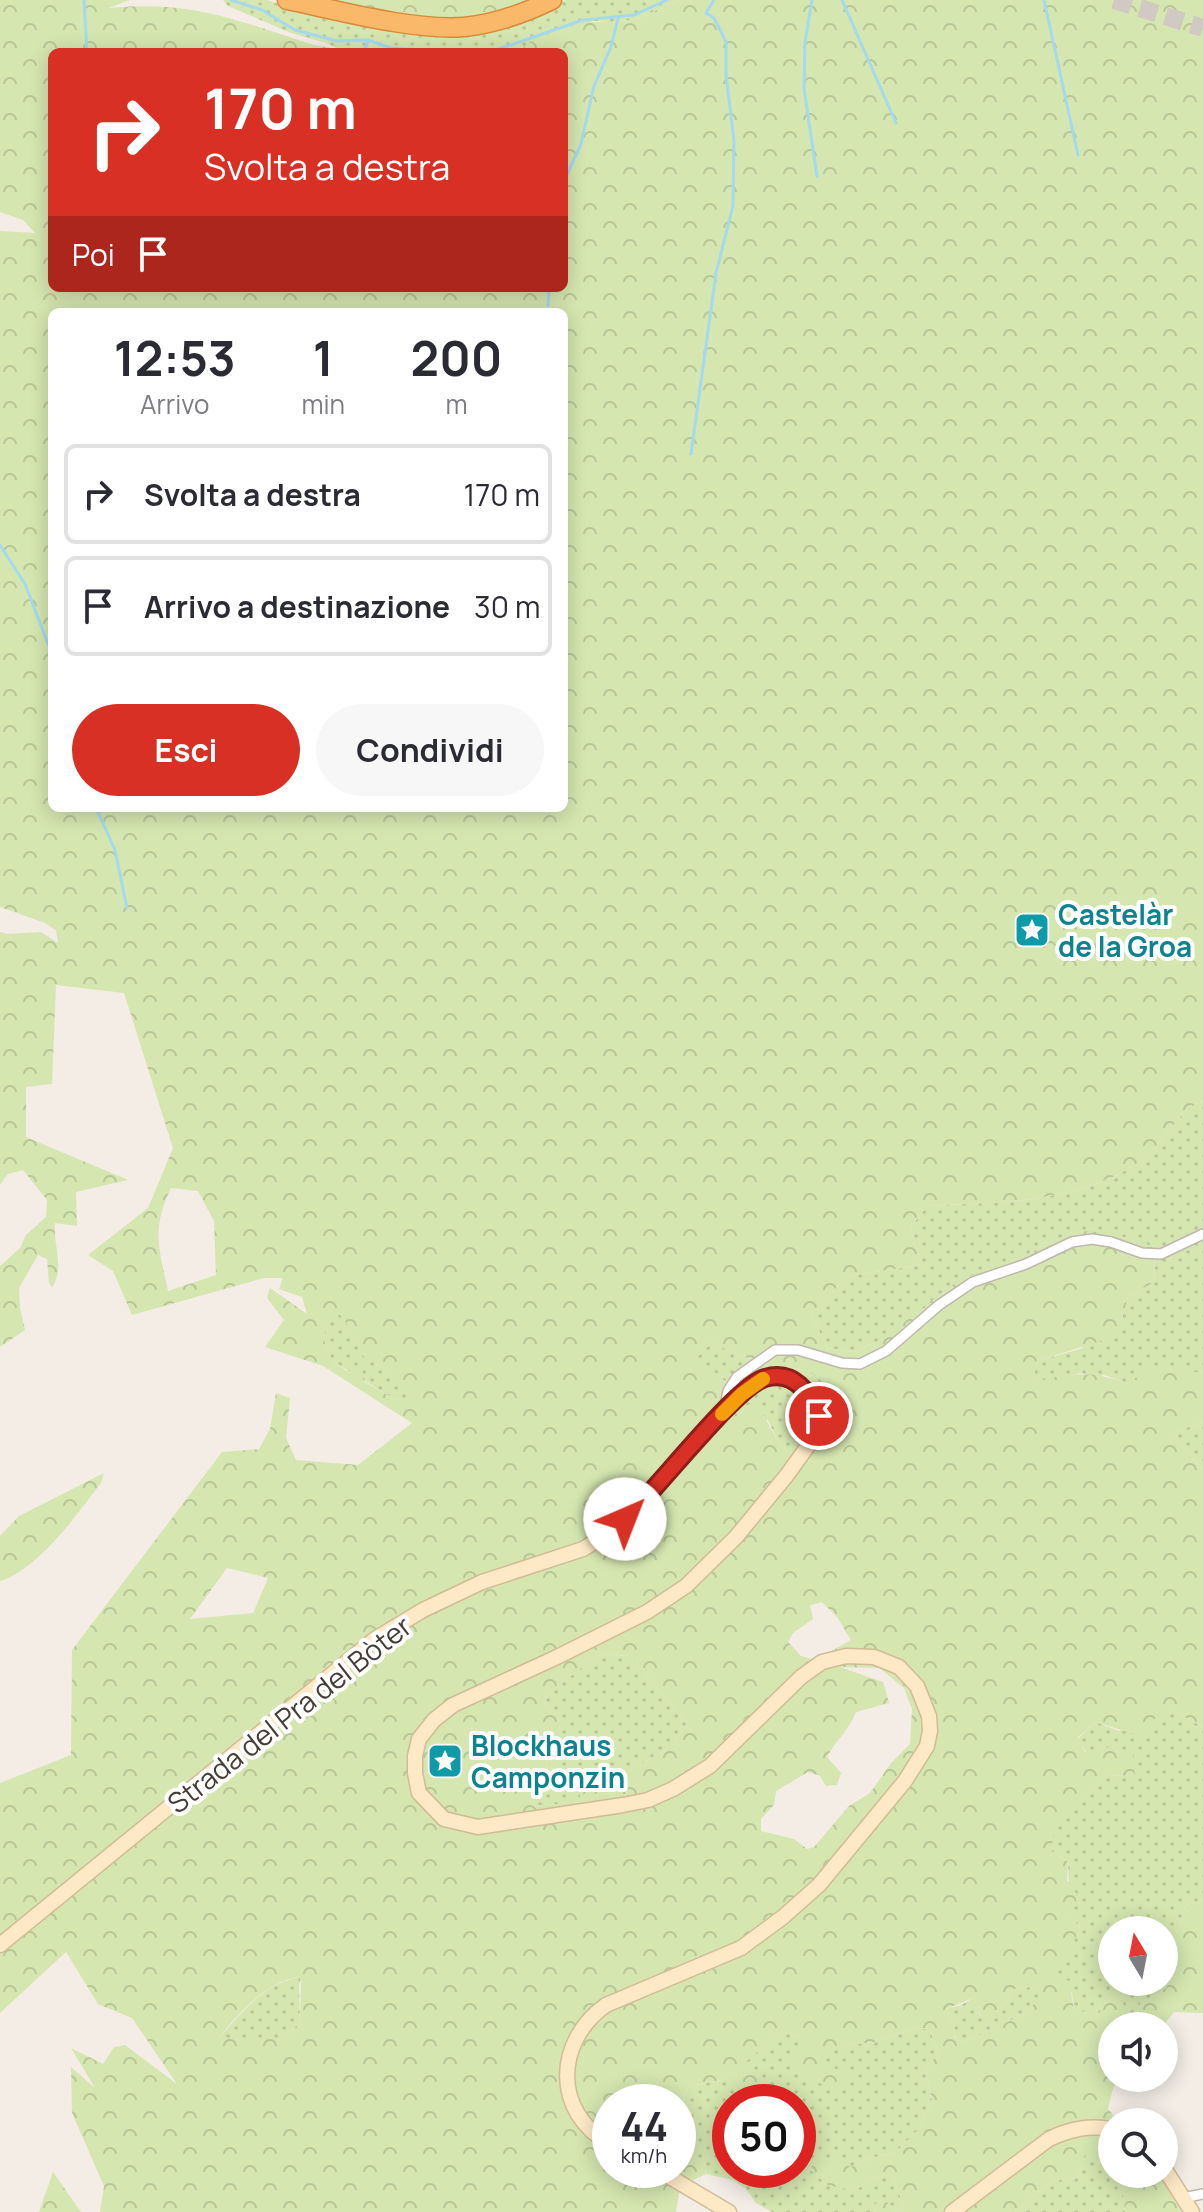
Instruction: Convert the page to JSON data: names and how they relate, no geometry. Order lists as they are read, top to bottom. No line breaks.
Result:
{"streets":{"main road":["Strada del Pra del Bòter"]},"places":{"place":["Castelàr de la Groa","Blockhaus Camponzin"]},"north":"top","page":{"turn":["170 m","Svolta a destra"],"then":"Poi","eta":["12:53","Arrivo","1","min","200","m"],"list":[{"name":"Svolta a destra","value":"170 m"},{"name":"Arrivo a destinazione","value":"30 m"}],"buttons":["Esci","Condividi"],"speed":"44 km/h","limit":"50"}}
